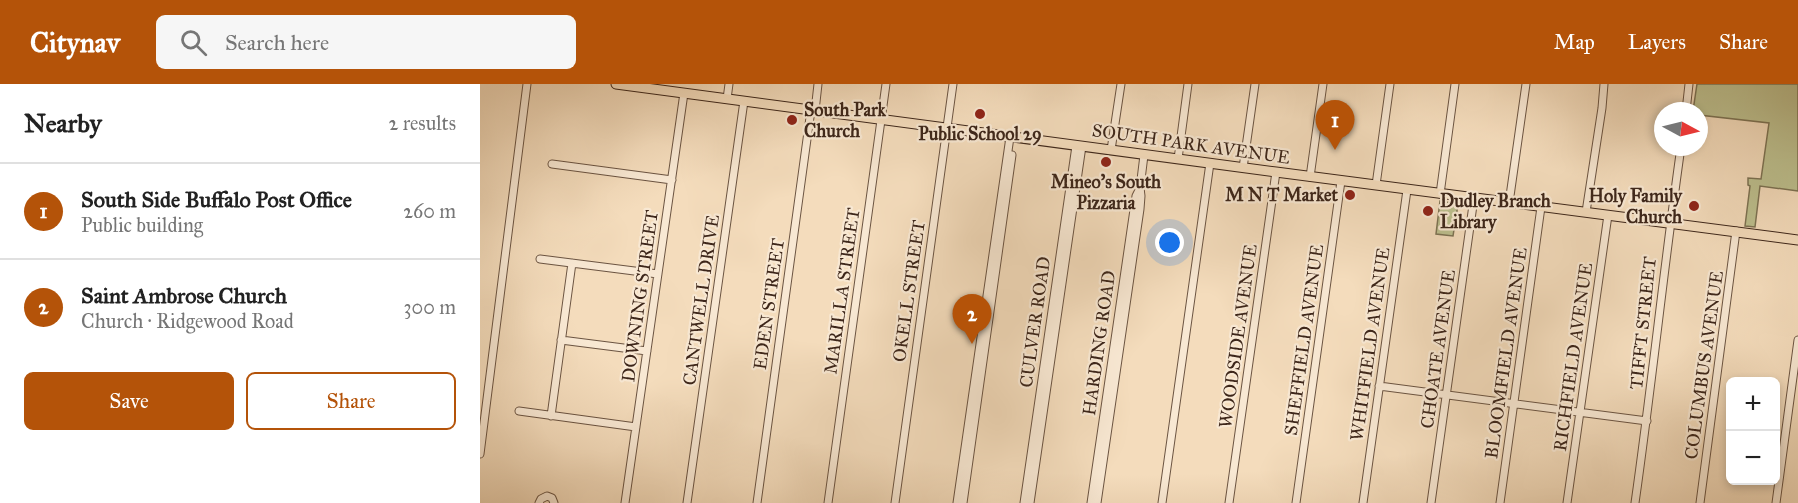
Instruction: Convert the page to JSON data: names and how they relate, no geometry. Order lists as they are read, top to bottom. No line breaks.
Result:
{"streets":{"main road":["SOUTH PARK AVENUE"],"street":["MARILLA STREET","OKELL STREET","DOWNING STREET","CANTWELL DRIVE","EDEN STREET","CULVER ROAD","TIFFT STREET","WOODSIDE AVENUE","SHEFFIELD AVENUE","HARDING ROAD","WHITFIELD AVENUE","CHOATE AVENUE","BLOOMFIELD AVENUE","RICHFIELD AVENUE","COLUMBUS AVENUE"]},"crossings":[["SOUTH PARK AVENUE","MARILLA STREET"],["SOUTH PARK AVENUE","OKELL STREET"],["SOUTH PARK AVENUE","DOWNING STREET"],["SOUTH PARK AVENUE","CANTWELL DRIVE"],["SOUTH PARK AVENUE","EDEN STREET"],["SOUTH PARK AVENUE","CULVER ROAD"],["SOUTH PARK AVENUE","TIFFT STREET"],["SOUTH PARK AVENUE","WOODSIDE AVENUE"],["SOUTH PARK AVENUE","SHEFFIELD AVENUE"],["SOUTH PARK AVENUE","HARDING ROAD"],["SOUTH PARK AVENUE","WHITFIELD AVENUE"],["SOUTH PARK AVENUE","CHOATE AVENUE"],["SOUTH PARK AVENUE","BLOOMFIELD AVENUE"],["SOUTH PARK AVENUE","RICHFIELD AVENUE"],["SOUTH PARK AVENUE","COLUMBUS AVENUE"]],"places":["Public School 29","South Park Church","Mineo's South Pizzaria","M N T Market","Holy Family Church","Dudley Branch Library"],"north":"right","page":{"header":"Citynav","search":"Search here","nav":["Map","Layers","Share"],"heading":["Nearby","2 results"],"pins":["1","2"],"list":[{"mark":"1","name":"South Side Buffalo Post Office","note":"Public building","value":"260 m"},{"mark":"2","name":"Saint Ambrose Church","note":"Church · Ridgewood Road","value":"300 m"}],"buttons":["Save","Share"],"map_buttons":["+","−"]}}
